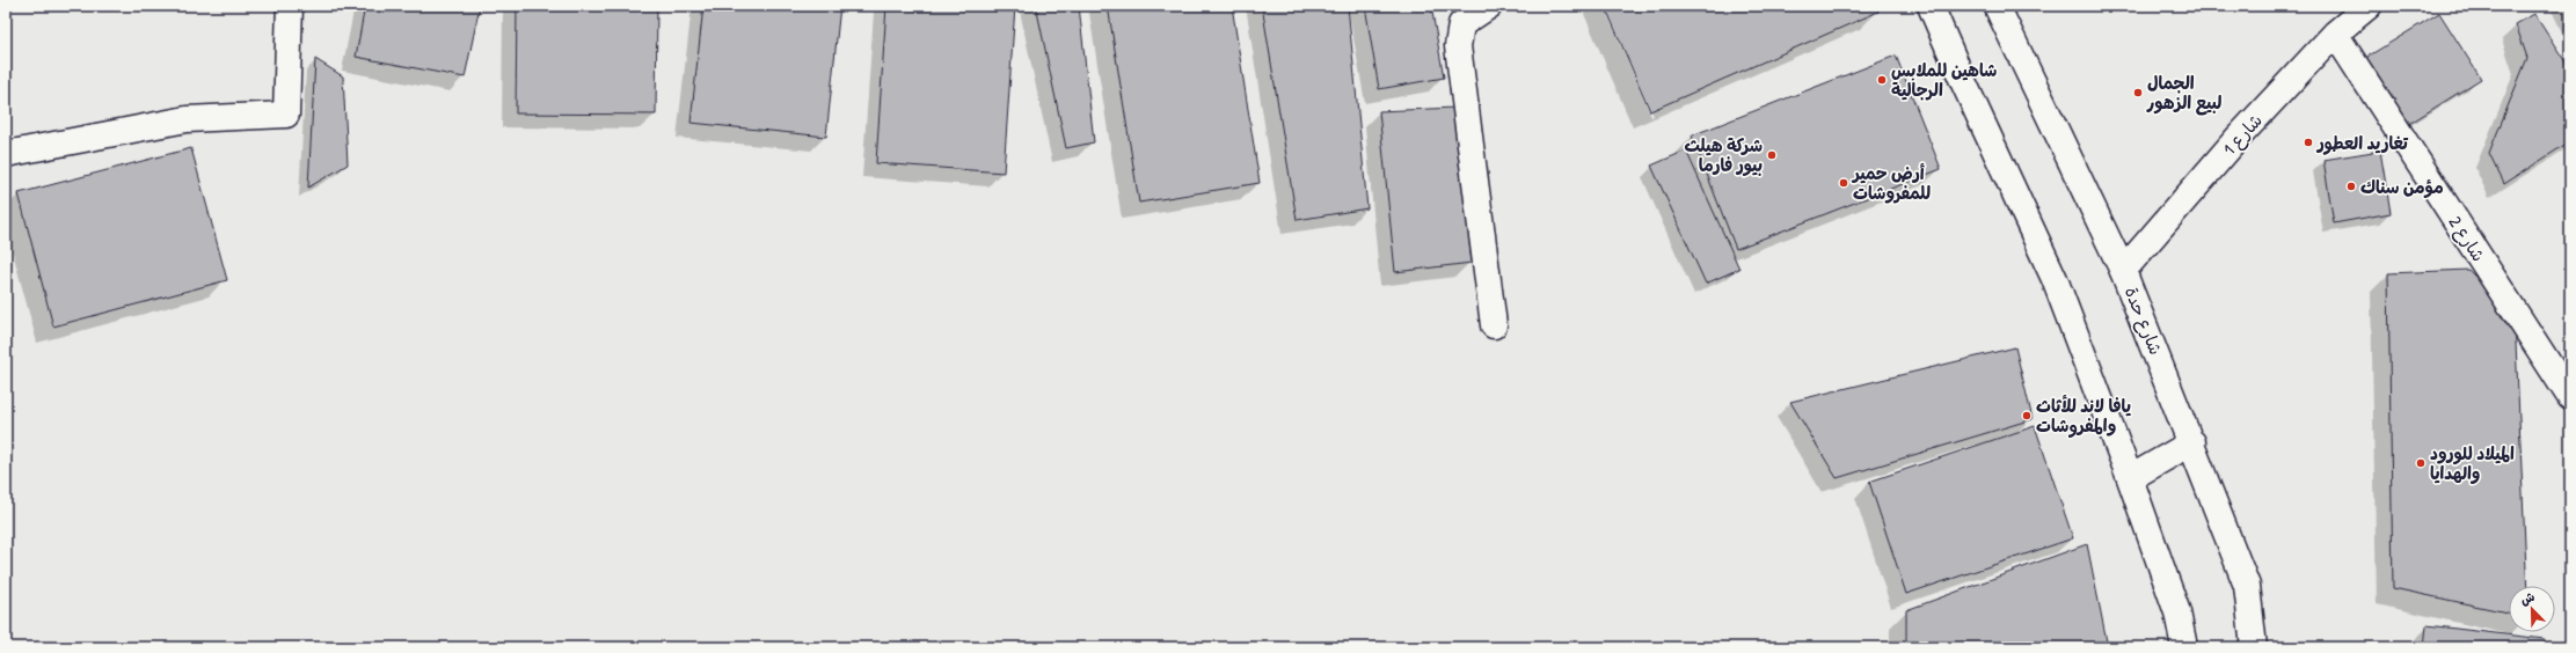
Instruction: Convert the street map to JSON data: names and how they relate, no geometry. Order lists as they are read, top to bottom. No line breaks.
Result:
{"streets":{"street":["شارع 1","شارع 2","شارع حدة"]},"crossings":[["شارع 1","شارع 2"],["شارع 1","شارع حدة"]],"places":["شاهين للملابس الرجالية","الجمال لبيع الزهور","تغاريد العطور","شركة هيلث بيور فارما","أرض حمير للمفروشات","مؤمن سناك","يافا لاند للأثاث والمفروشات","الميلاد للورود والهدايا"],"north":"top left"}
